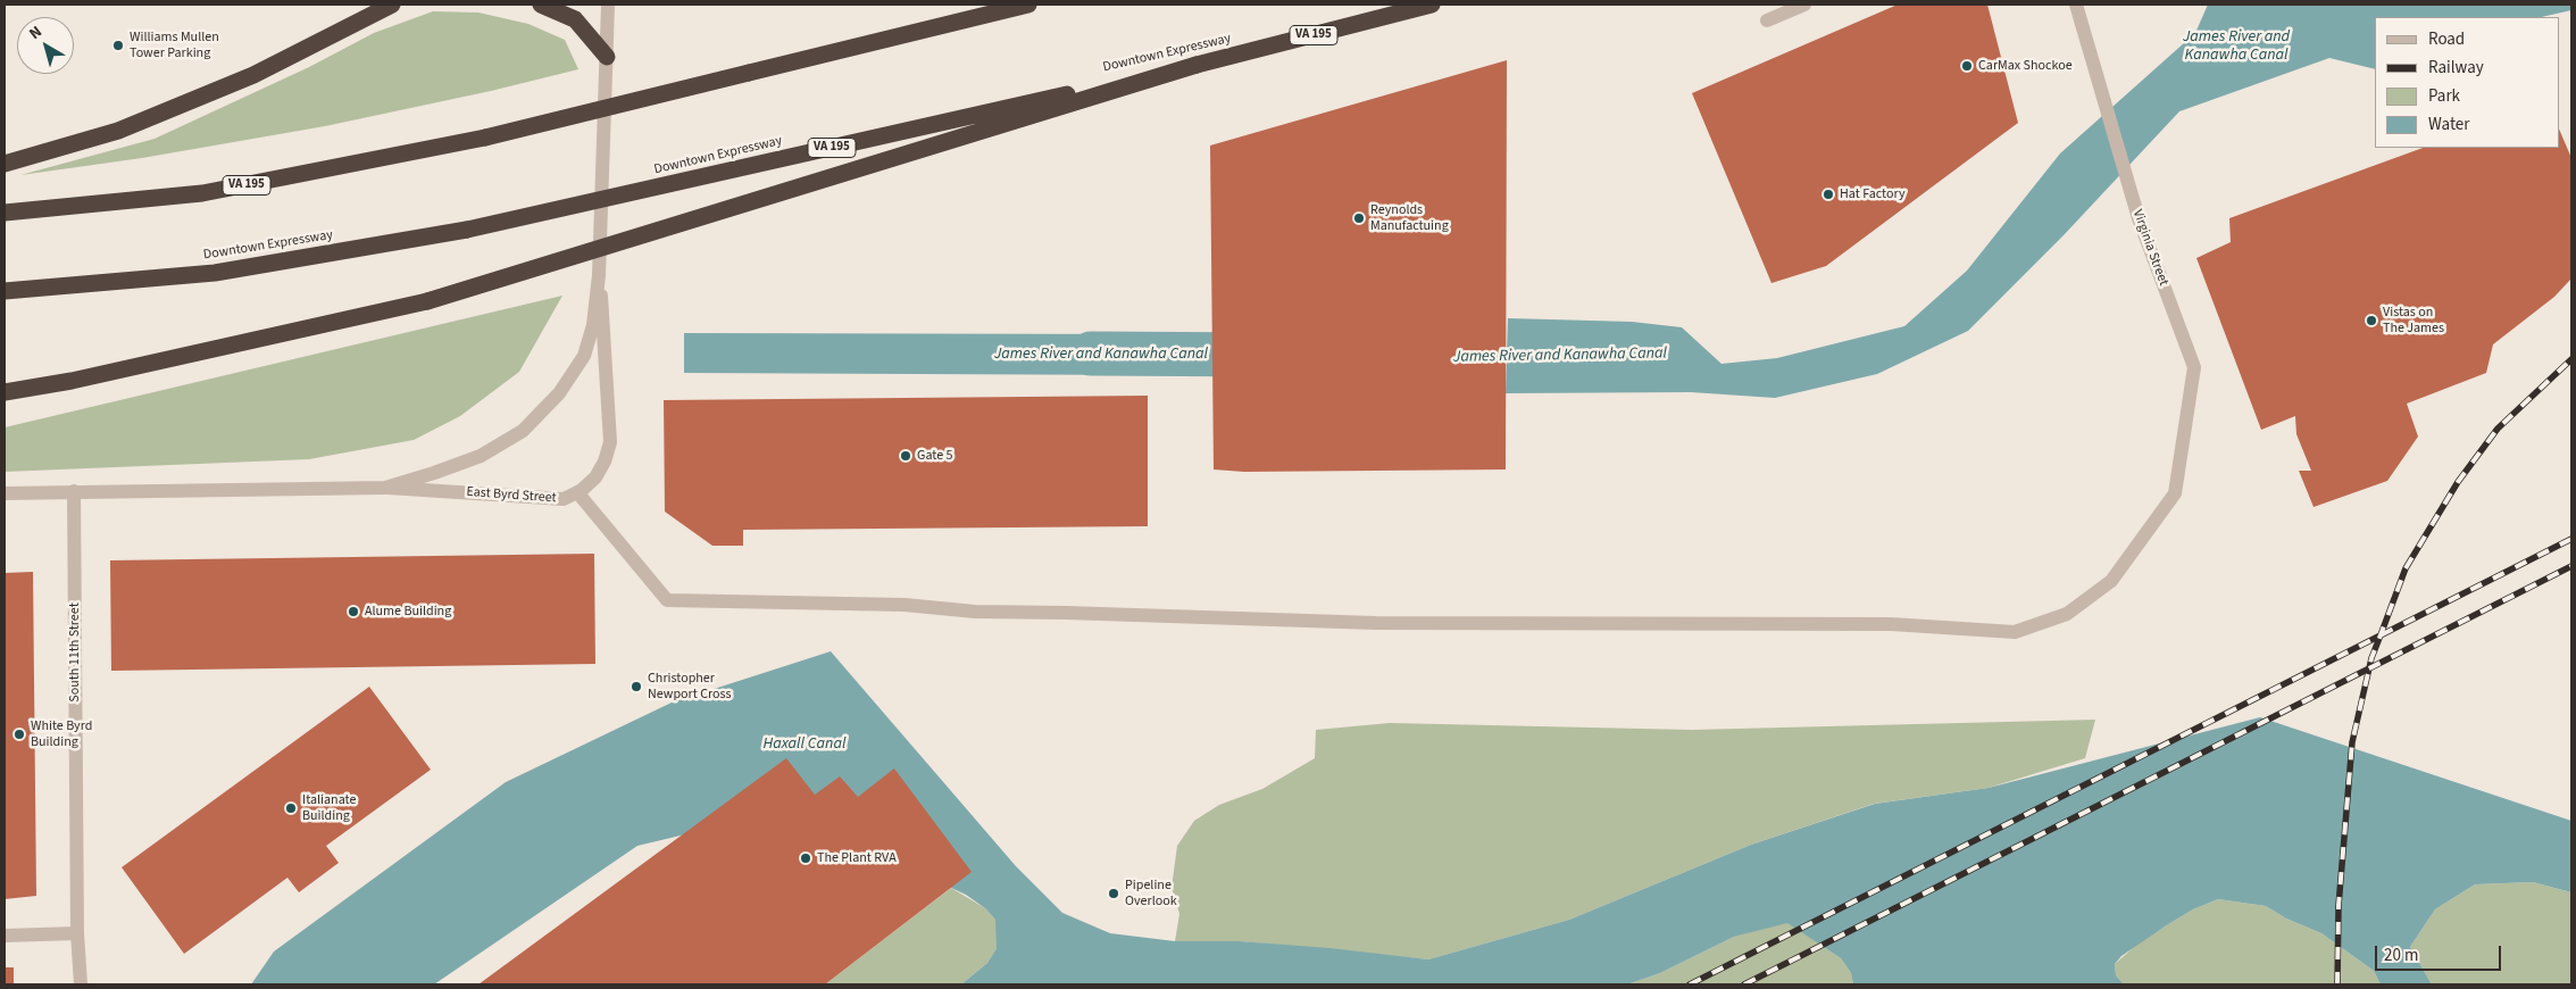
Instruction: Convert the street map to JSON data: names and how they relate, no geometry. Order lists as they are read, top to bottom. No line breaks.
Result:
{"streets":{"highway":["VA 195","Downtown Expressway"],"street":["Virginia Street","East Byrd Street","South 11th Street"]},"crossings":[["Virginia Street","East Byrd Street"],["East Byrd Street","South 11th Street"]],"water":["James River and Kanawha Canal","Haxall Canal"],"places":["Williams Mullen Tower Parking","CarMax Shockoe","Hat Factory","Reynolds Manufactuing","Vistas on The James","Gate 5","Alume Building","Christopher Newport Cross","White Byrd Building","Italianate Building","The Plant RVA","Pipeline Overlook"],"legend":["Road","Railway","Park","Water"],"scale_bar":"20 m","north":"top left"}
